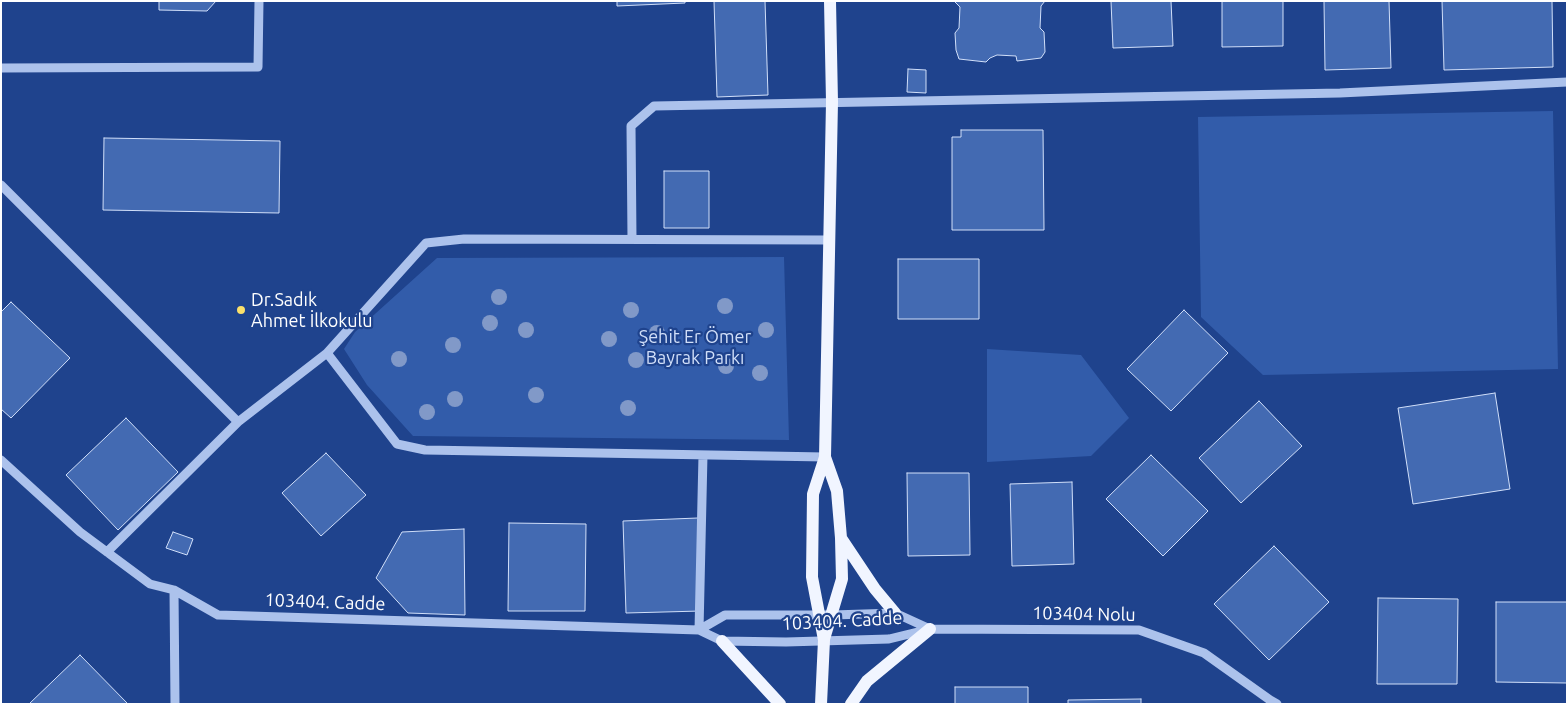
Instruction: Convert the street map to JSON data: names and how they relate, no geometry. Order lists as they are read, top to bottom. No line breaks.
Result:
{"streets":{"street":["103404. Cadde","103404 Nolu"]},"crossings":[["103404. Cadde","103404 Nolu"]],"parks":["Şehit Er Ömer Bayrak Parkı"],"places":["Dr.Sadık Ahmet İlkokulu"]}
